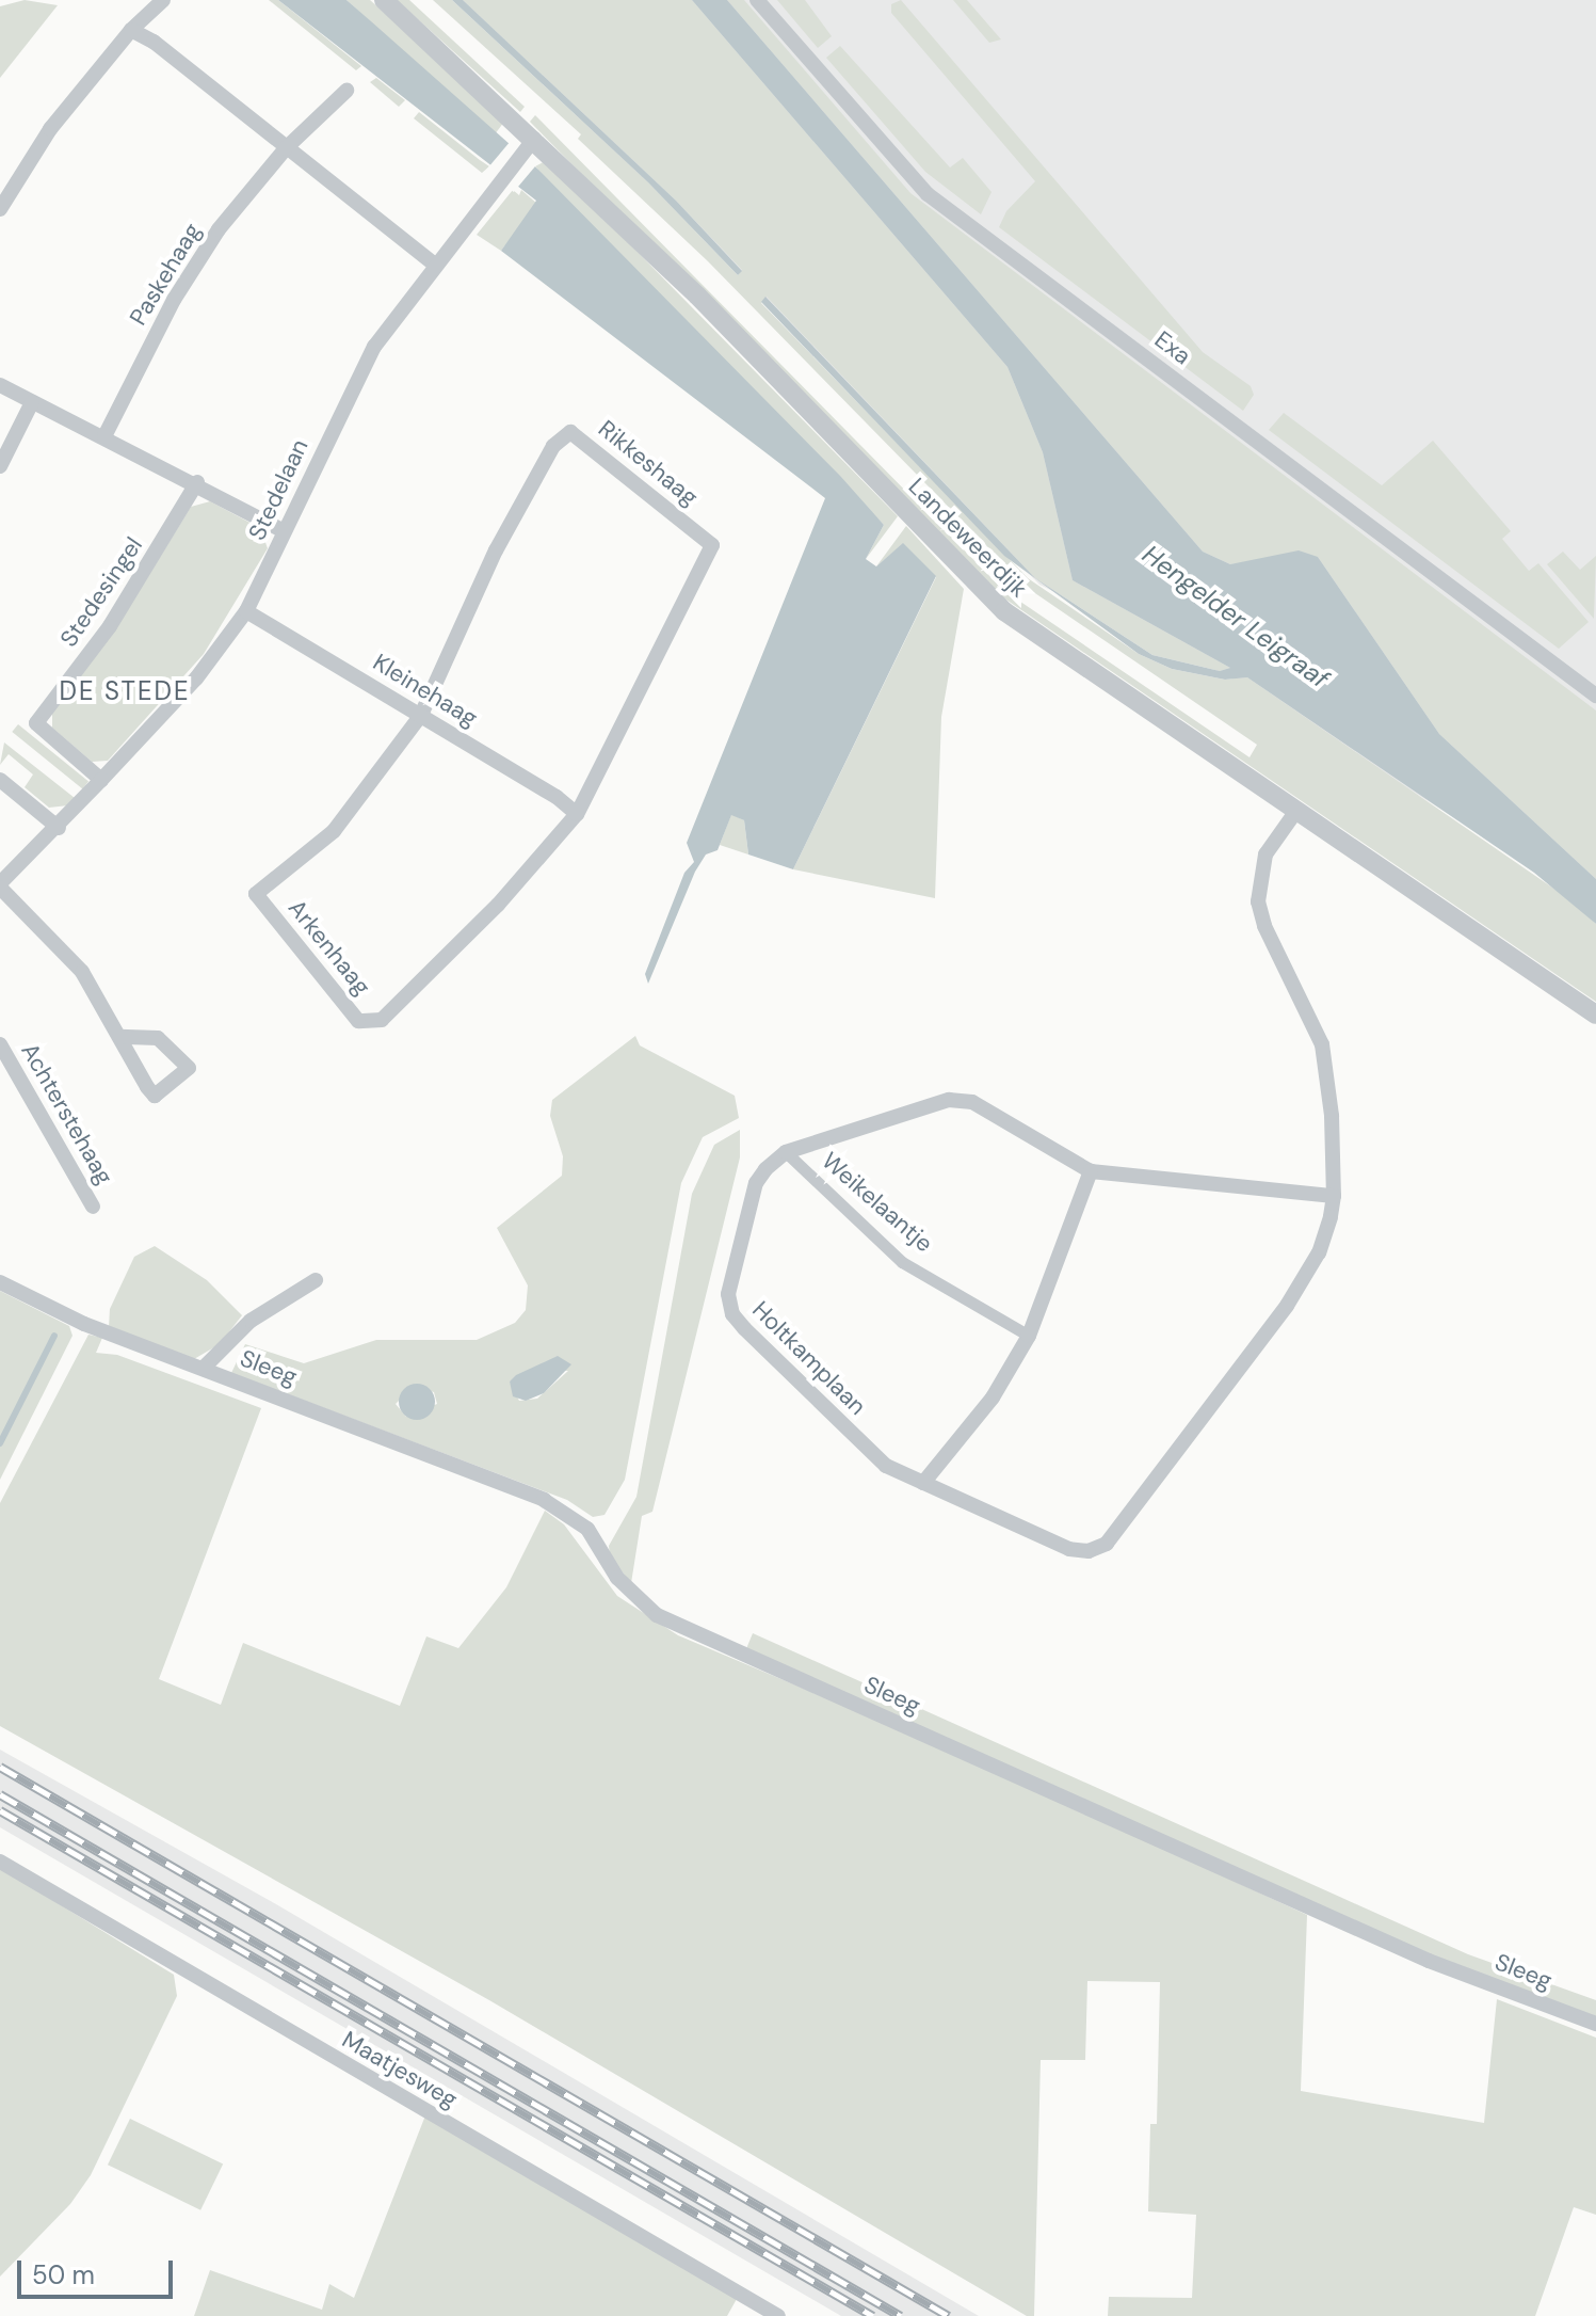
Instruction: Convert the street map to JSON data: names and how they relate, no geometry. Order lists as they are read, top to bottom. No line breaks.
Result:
{"streets":{"street":["Paskehaag","Exa","Rikkeshaag","Stedelaan","Landeweerdijk","Stedesingel","Kleinehaag","Arkenhaag","Achterstehaag","Weikelaantje","Holtkamplaan","Sleeg","Maatjesweg"]},"crossings":[["Rikkeshaag","Kleinehaag"],["Rikkeshaag","Arkenhaag"],["Stedelaan","Landeweerdijk"],["Stedelaan","Stedesingel"],["Stedelaan","Kleinehaag"],["Kleinehaag","Arkenhaag"],["Weikelaantje","Holtkamplaan"]],"districts":["DE STEDE"],"water":["Hengelder Leigraaf"],"scale_bar":"50 m"}
